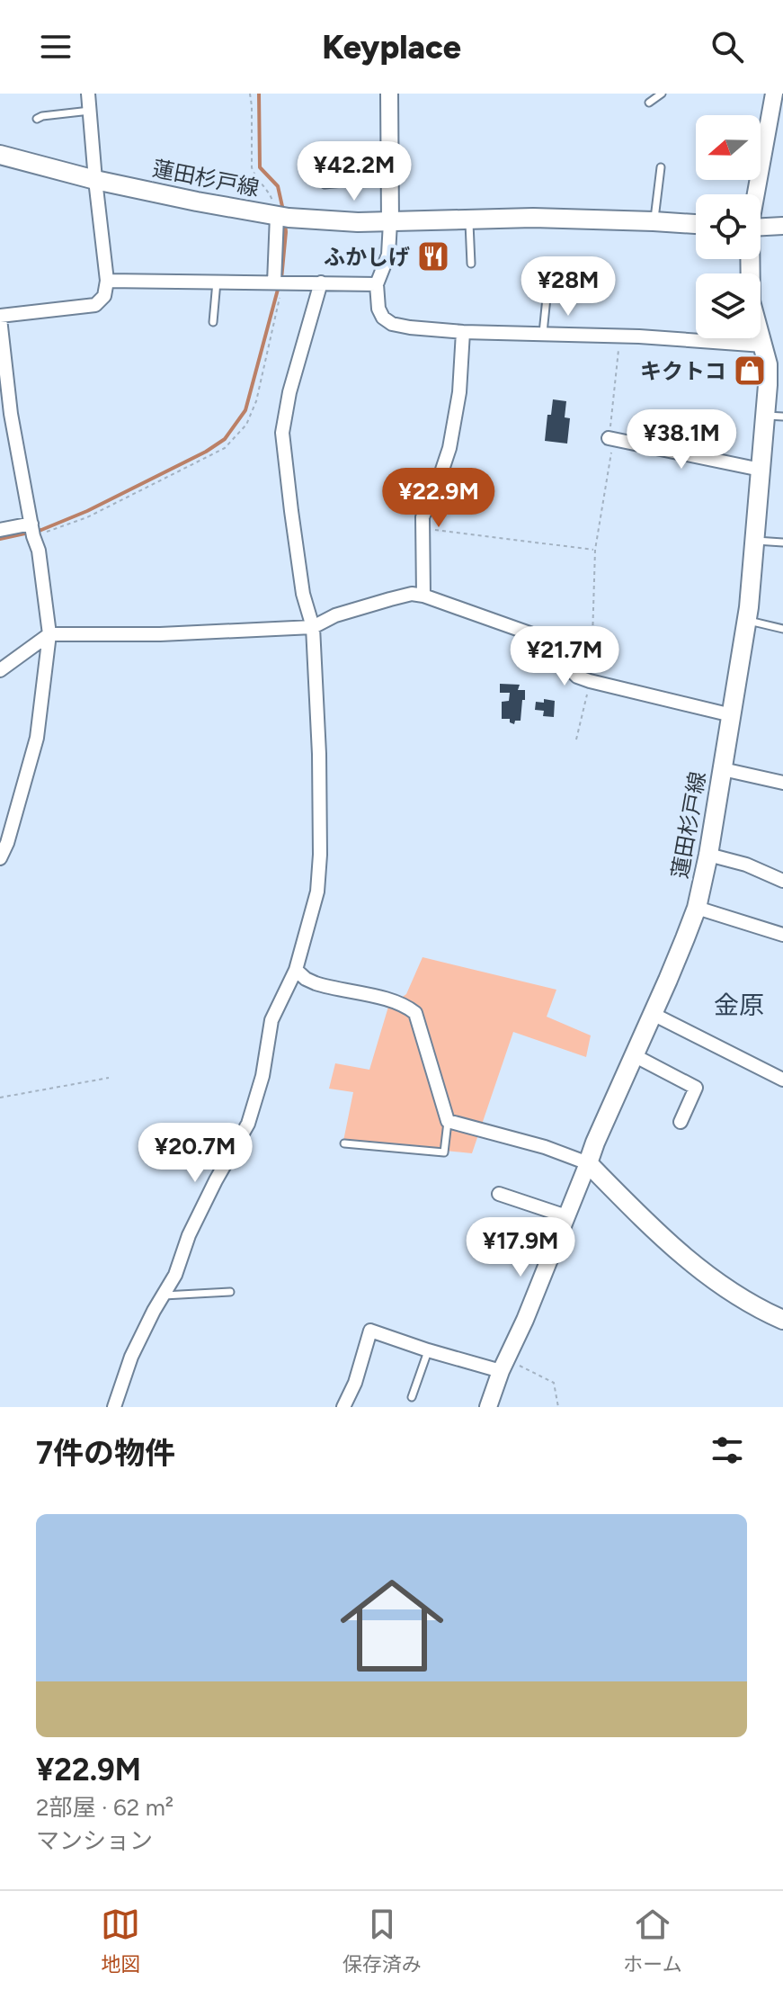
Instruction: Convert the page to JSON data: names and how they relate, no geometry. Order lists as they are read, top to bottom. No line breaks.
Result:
{"streets":{"main road":["蓮田杉戸線"]},"districts":["金原"],"places":{"restaurant":["ふかしげ"],"shop":["キクトコ"]},"north":"left","page":{"header":"Keyplace","price":["¥42.2M","¥28M","¥38.1M","¥22.9M","¥21.7M","¥20.7M","¥17.9M"],"heading":"7件の物件","list":[{"name":"¥22.9M","note":"2部屋 · 62 m² · マンション"}],"tabs":["地図","保存済み","ホーム"]}}
